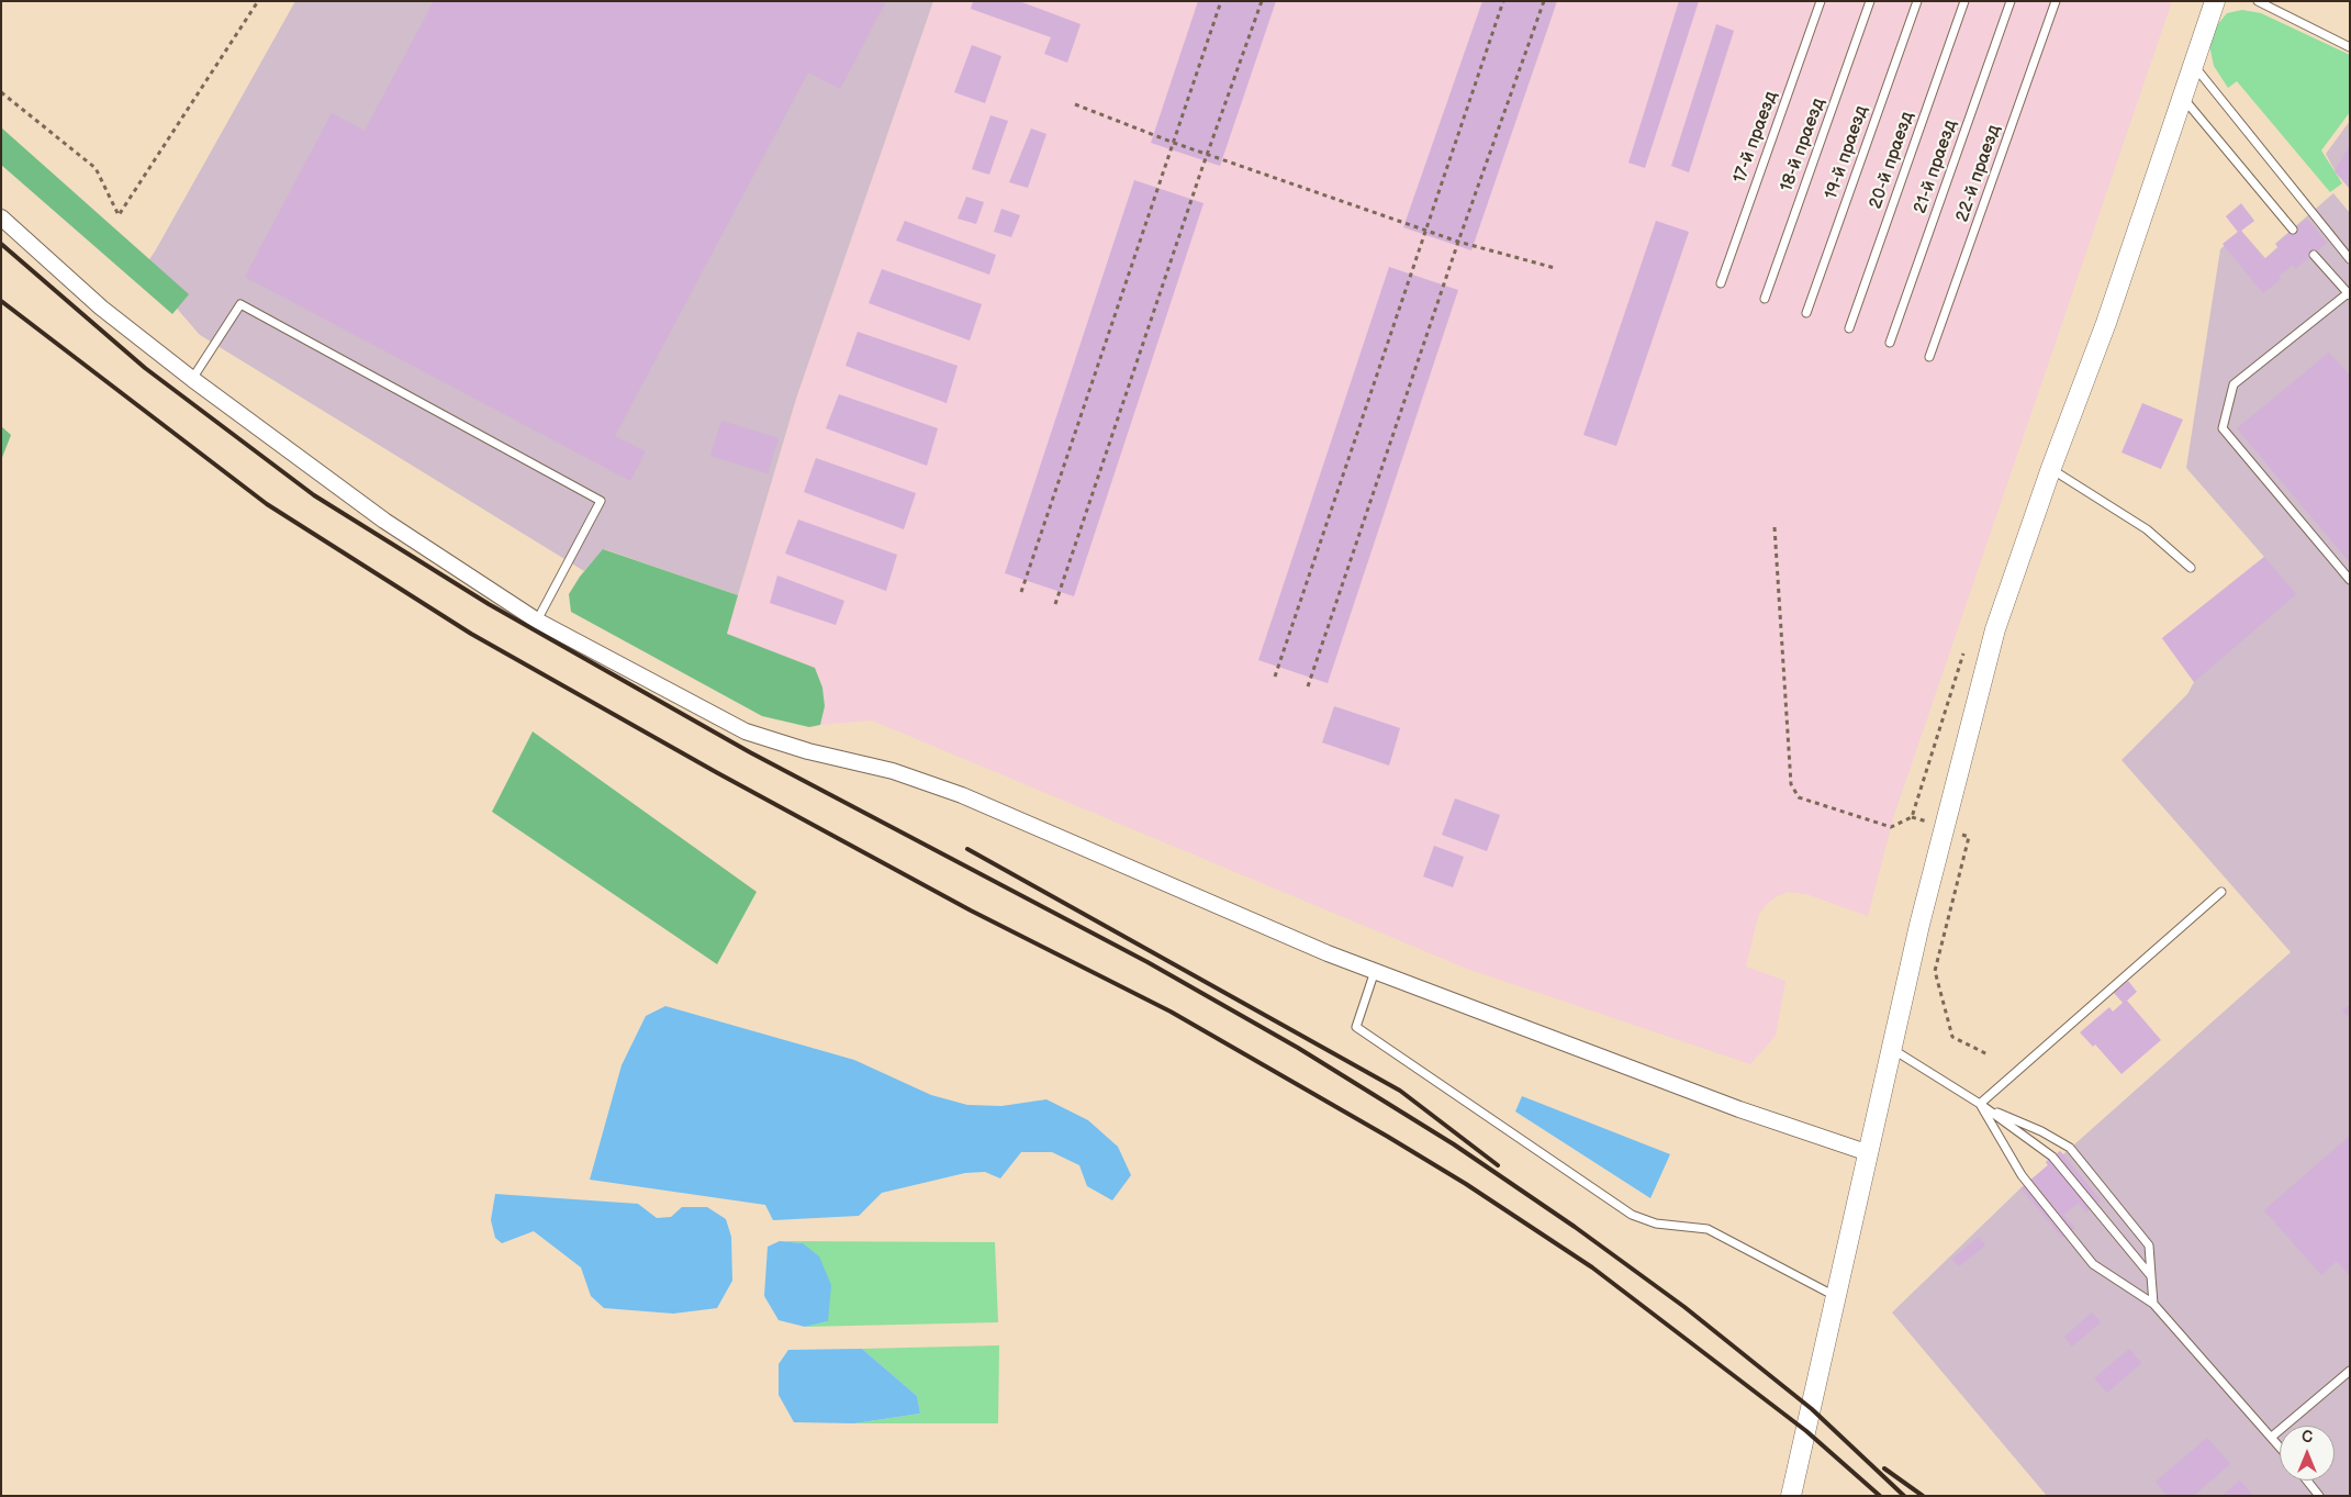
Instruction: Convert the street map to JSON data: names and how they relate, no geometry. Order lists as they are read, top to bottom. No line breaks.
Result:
{"streets":{"lane":["17-й праезд","18-й праезд","19-й праезд","20-й праезд","21-й праезд","22-й праезд"]},"north":"top"}
